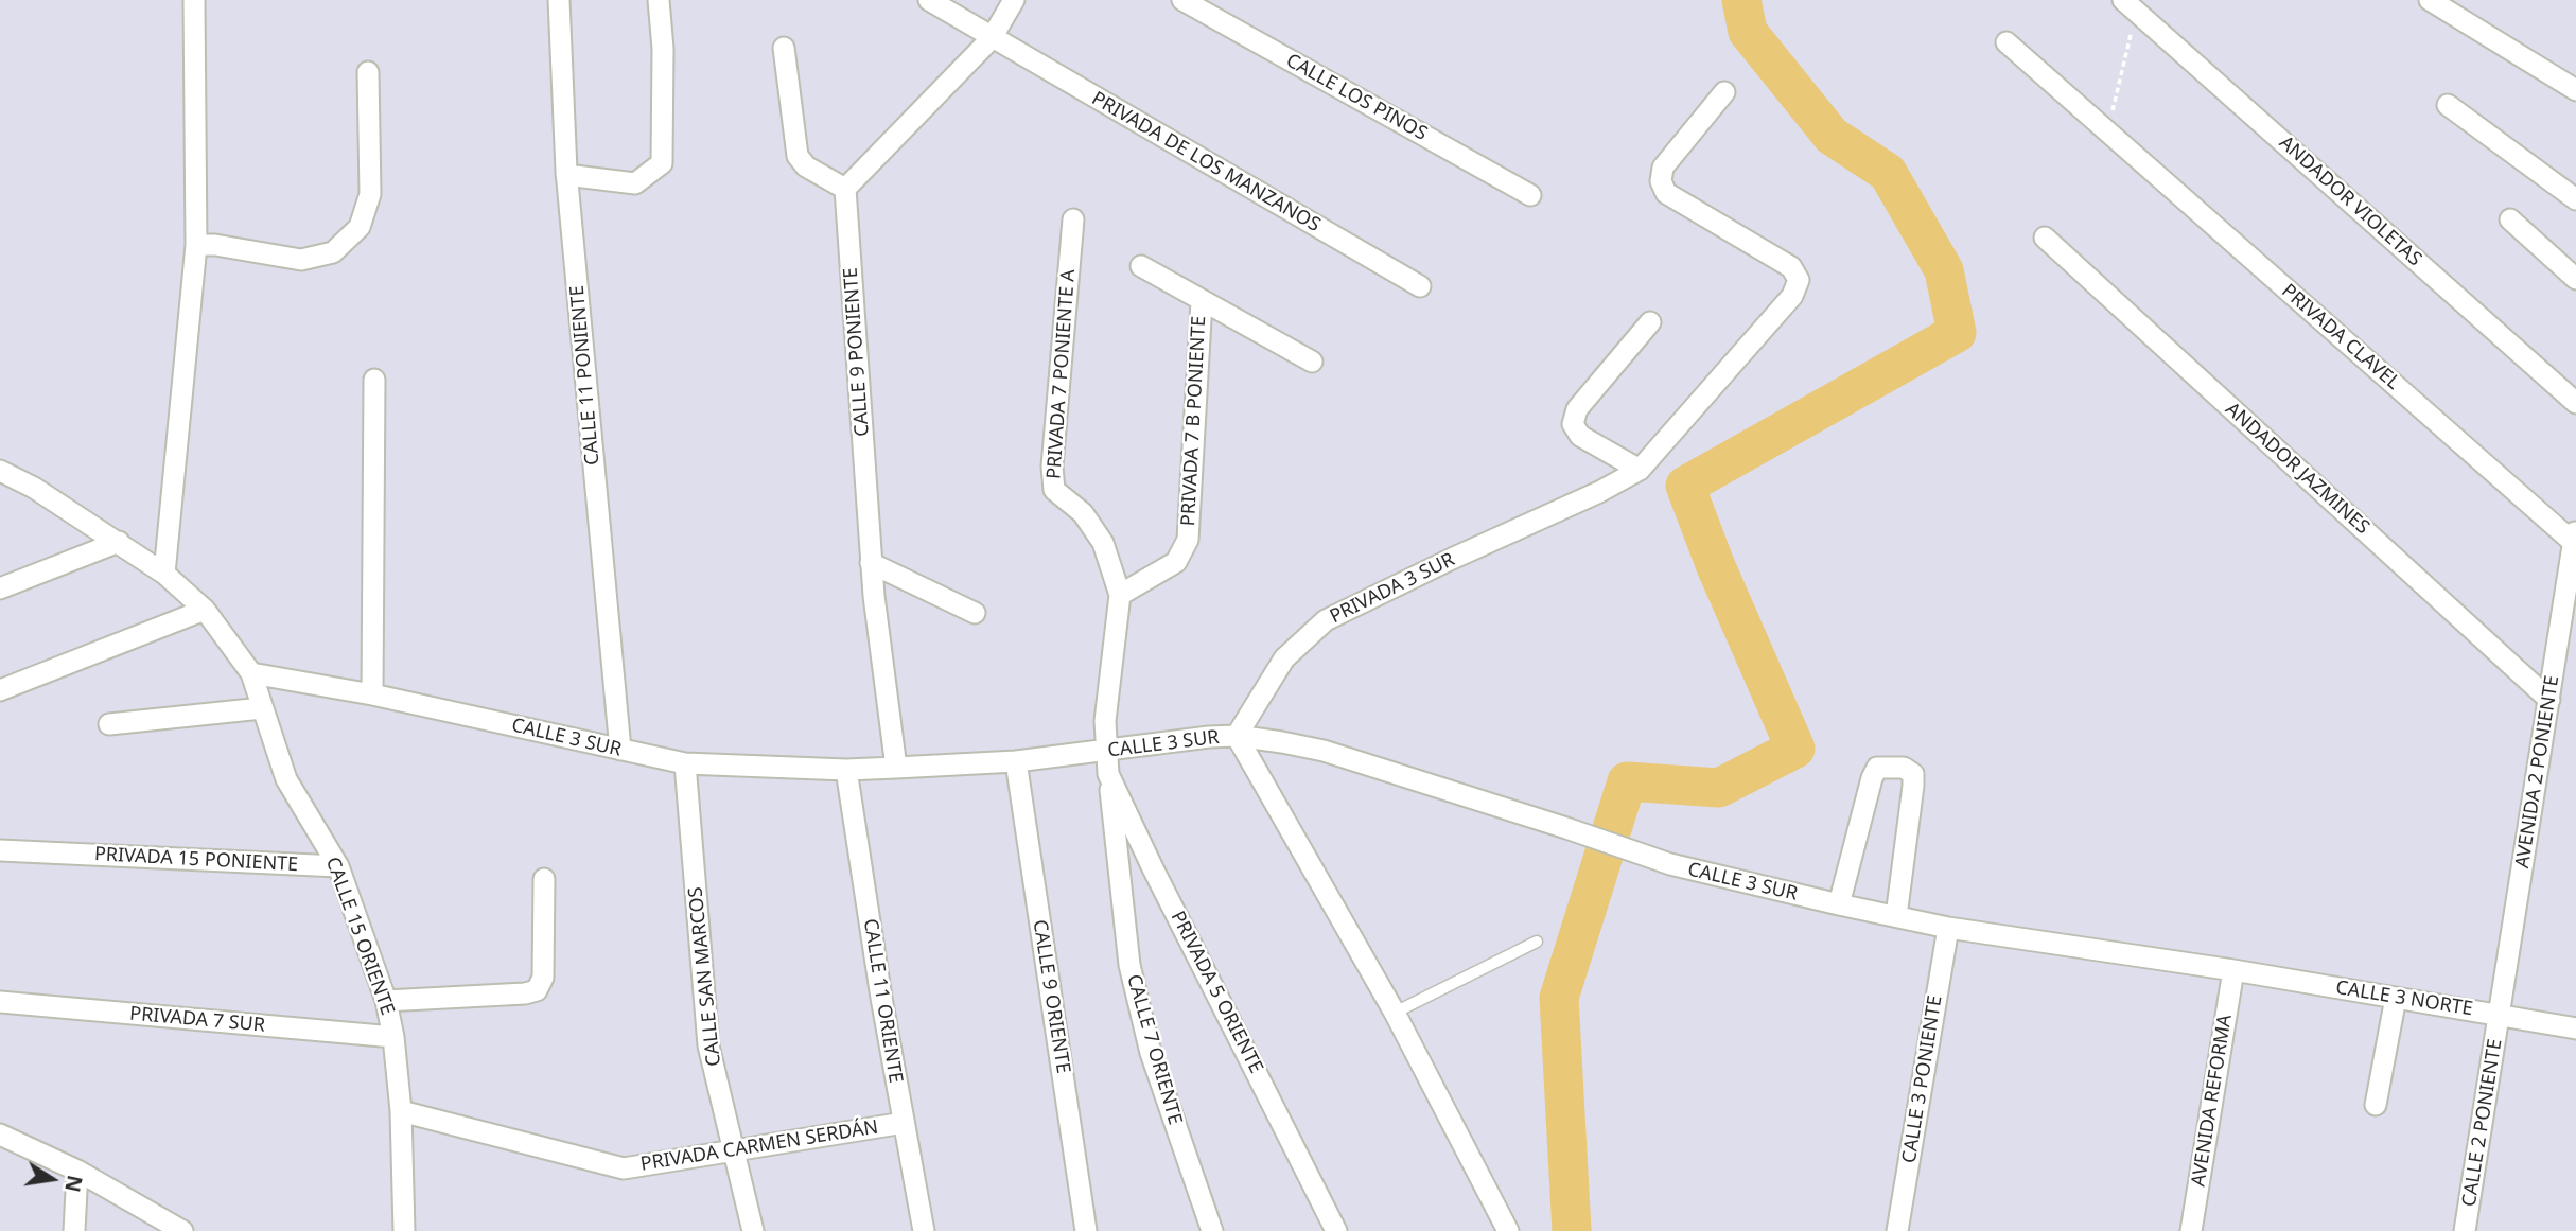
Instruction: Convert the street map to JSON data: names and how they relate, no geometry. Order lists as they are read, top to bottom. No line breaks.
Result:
{"streets":{"street":["CALLE LOS PINOS","PRIVADA DE LOS MANZANOS","ANDADOR VIOLETAS","PRIVADA CLAVEL","CALLE 9 PONIENTE","PRIVADA 7 PONIENTE A","CALLE 11 PONIENTE","PRIVADA 7 B PONIENTE","ANDADOR JAZMINES","PRIVADA 3 SUR","CALLE 3 SUR","AVENIDA 2 PONIENTE","PRIVADA 15 PONIENTE","CALLE 15 ORIENTE","CALLE SAN MARCOS","PRIVADA 5 ORIENTE","CALLE 9 ORIENTE","CALLE 3 NORTE","CALLE 11 ORIENTE","PRIVADA 7 SUR","CALLE 7 ORIENTE","CALLE 3 PONIENTE","AVENIDA REFORMA","CALLE 2 PONIENTE","PRIVADA CARMEN SERDÁN"]},"crossings":[["PRIVADA CLAVEL","AVENIDA 2 PONIENTE"],["CALLE 9 PONIENTE","CALLE 3 SUR"],["PRIVADA 7 PONIENTE A","PRIVADA 7 B PONIENTE"],["PRIVADA 7 PONIENTE A","PRIVADA 5 ORIENTE"],["CALLE 11 PONIENTE","CALLE 3 SUR"],["PRIVADA 7 B PONIENTE","PRIVADA 5 ORIENTE"],["ANDADOR JAZMINES","AVENIDA 2 PONIENTE"],["PRIVADA 3 SUR","CALLE 3 SUR"],["CALLE 3 SUR","CALLE 15 ORIENTE"],["CALLE 3 SUR","CALLE SAN MARCOS"],["CALLE 3 SUR","PRIVADA 5 ORIENTE"],["CALLE 3 SUR","CALLE 9 ORIENTE"],["CALLE 3 SUR","CALLE 3 NORTE"],["CALLE 3 SUR","CALLE 11 ORIENTE"],["CALLE 3 SUR","CALLE 3 PONIENTE"],["CALLE 3 SUR","AVENIDA REFORMA"],["AVENIDA 2 PONIENTE","CALLE 3 NORTE"],["AVENIDA 2 PONIENTE","CALLE 2 PONIENTE"],["PRIVADA 15 PONIENTE","CALLE 15 ORIENTE"],["CALLE 15 ORIENTE","PRIVADA 7 SUR"],["CALLE 15 ORIENTE","PRIVADA CARMEN SERDÁN"],["CALLE SAN MARCOS","PRIVADA CARMEN SERDÁN"],["PRIVADA 5 ORIENTE","CALLE 7 ORIENTE"],["CALLE 3 NORTE","AVENIDA REFORMA"],["CALLE 3 NORTE","CALLE 2 PONIENTE"],["CALLE 11 ORIENTE","PRIVADA CARMEN SERDÁN"]],"north":"right"}
